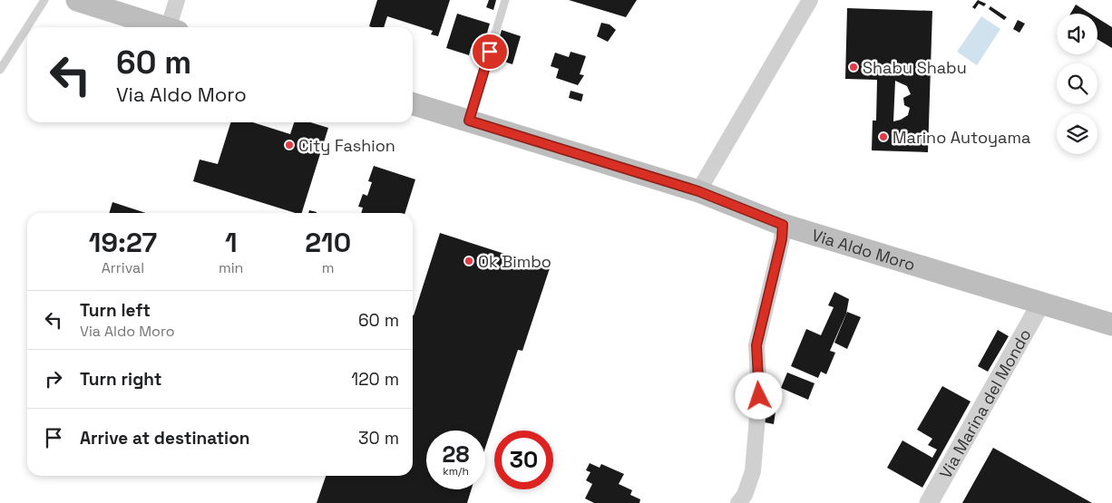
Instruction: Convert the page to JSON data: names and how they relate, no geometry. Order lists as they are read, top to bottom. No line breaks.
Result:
{"streets":{"main road":["Via Aldo Moro"],"street":["Via Marina del Mondo"]},"crossings":[["Via Aldo Moro","Via Marina del Mondo"]],"places":["Shabu Shabu","Marino Autoyama","City Fashion","Ok Bimbo"],"page":{"turn":["60 m","Via Aldo Moro"],"eta":["19:27","Arrival","1","min","210","m"],"list":[{"name":"Turn left","note":"Via Aldo Moro","value":"60 m"},{"name":"Turn right","value":"120 m"},{"name":"Arrive at destination","value":"30 m"}],"speed":"28 km/h","limit":"30"}}
